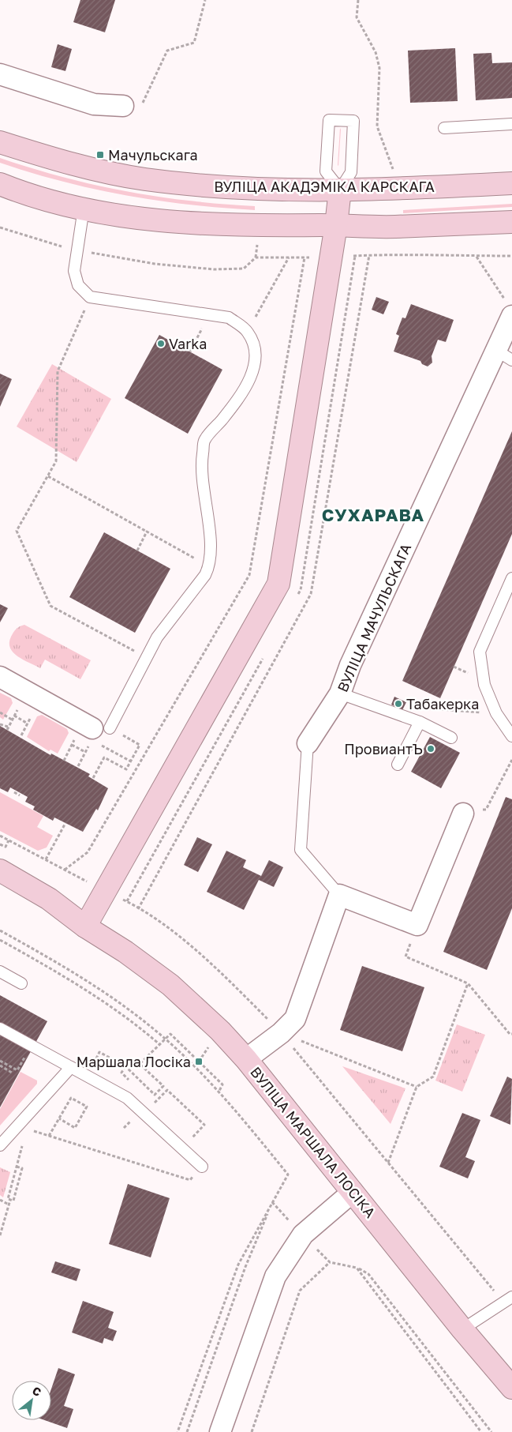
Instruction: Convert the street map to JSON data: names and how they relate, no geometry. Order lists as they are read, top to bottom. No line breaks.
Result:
{"streets":{"main road":["ВУЛІЦА АКАДЭМІКА КАРСКАГА","ВУЛІЦА МАРШАЛА ЛОСІКА"],"street":["ВУЛІЦА МАЧУЛЬСКАГА"]},"districts":["СУХАРАВА"],"places":{"transit":["Мачульскага","Маршала Лосіка"],"other":["Varka","Табакерка","ПровиантЪ"]},"north":"top right"}
